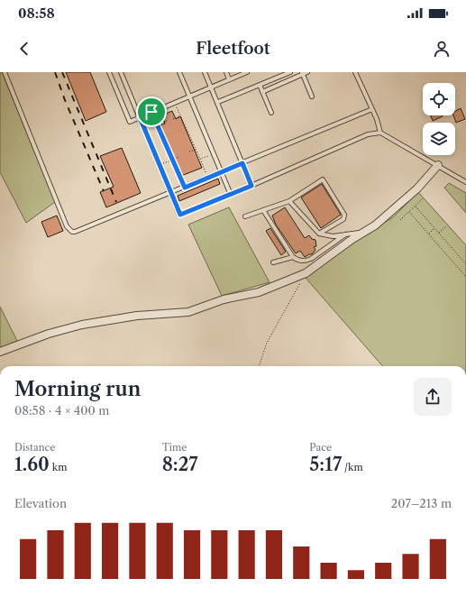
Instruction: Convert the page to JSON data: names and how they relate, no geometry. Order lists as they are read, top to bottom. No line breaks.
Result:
{"page":{"status":"08:58","header":"Fleetfoot","heading":["Morning run","08:58 · 4 × 400 m"],"stats":[["Distance","1.60 km"],["Time","8:27"],["Pace","5:17 /km"]],"chart":["Elevation","207–213 m"]}}
